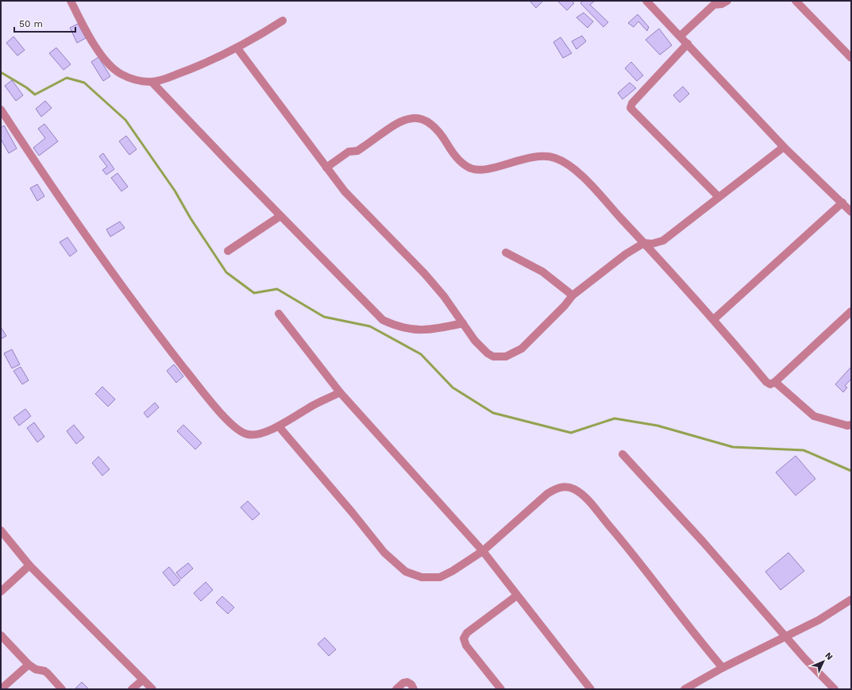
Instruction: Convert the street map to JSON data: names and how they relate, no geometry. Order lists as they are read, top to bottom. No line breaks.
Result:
{"scale_bar":"50 m","north":"top right"}
